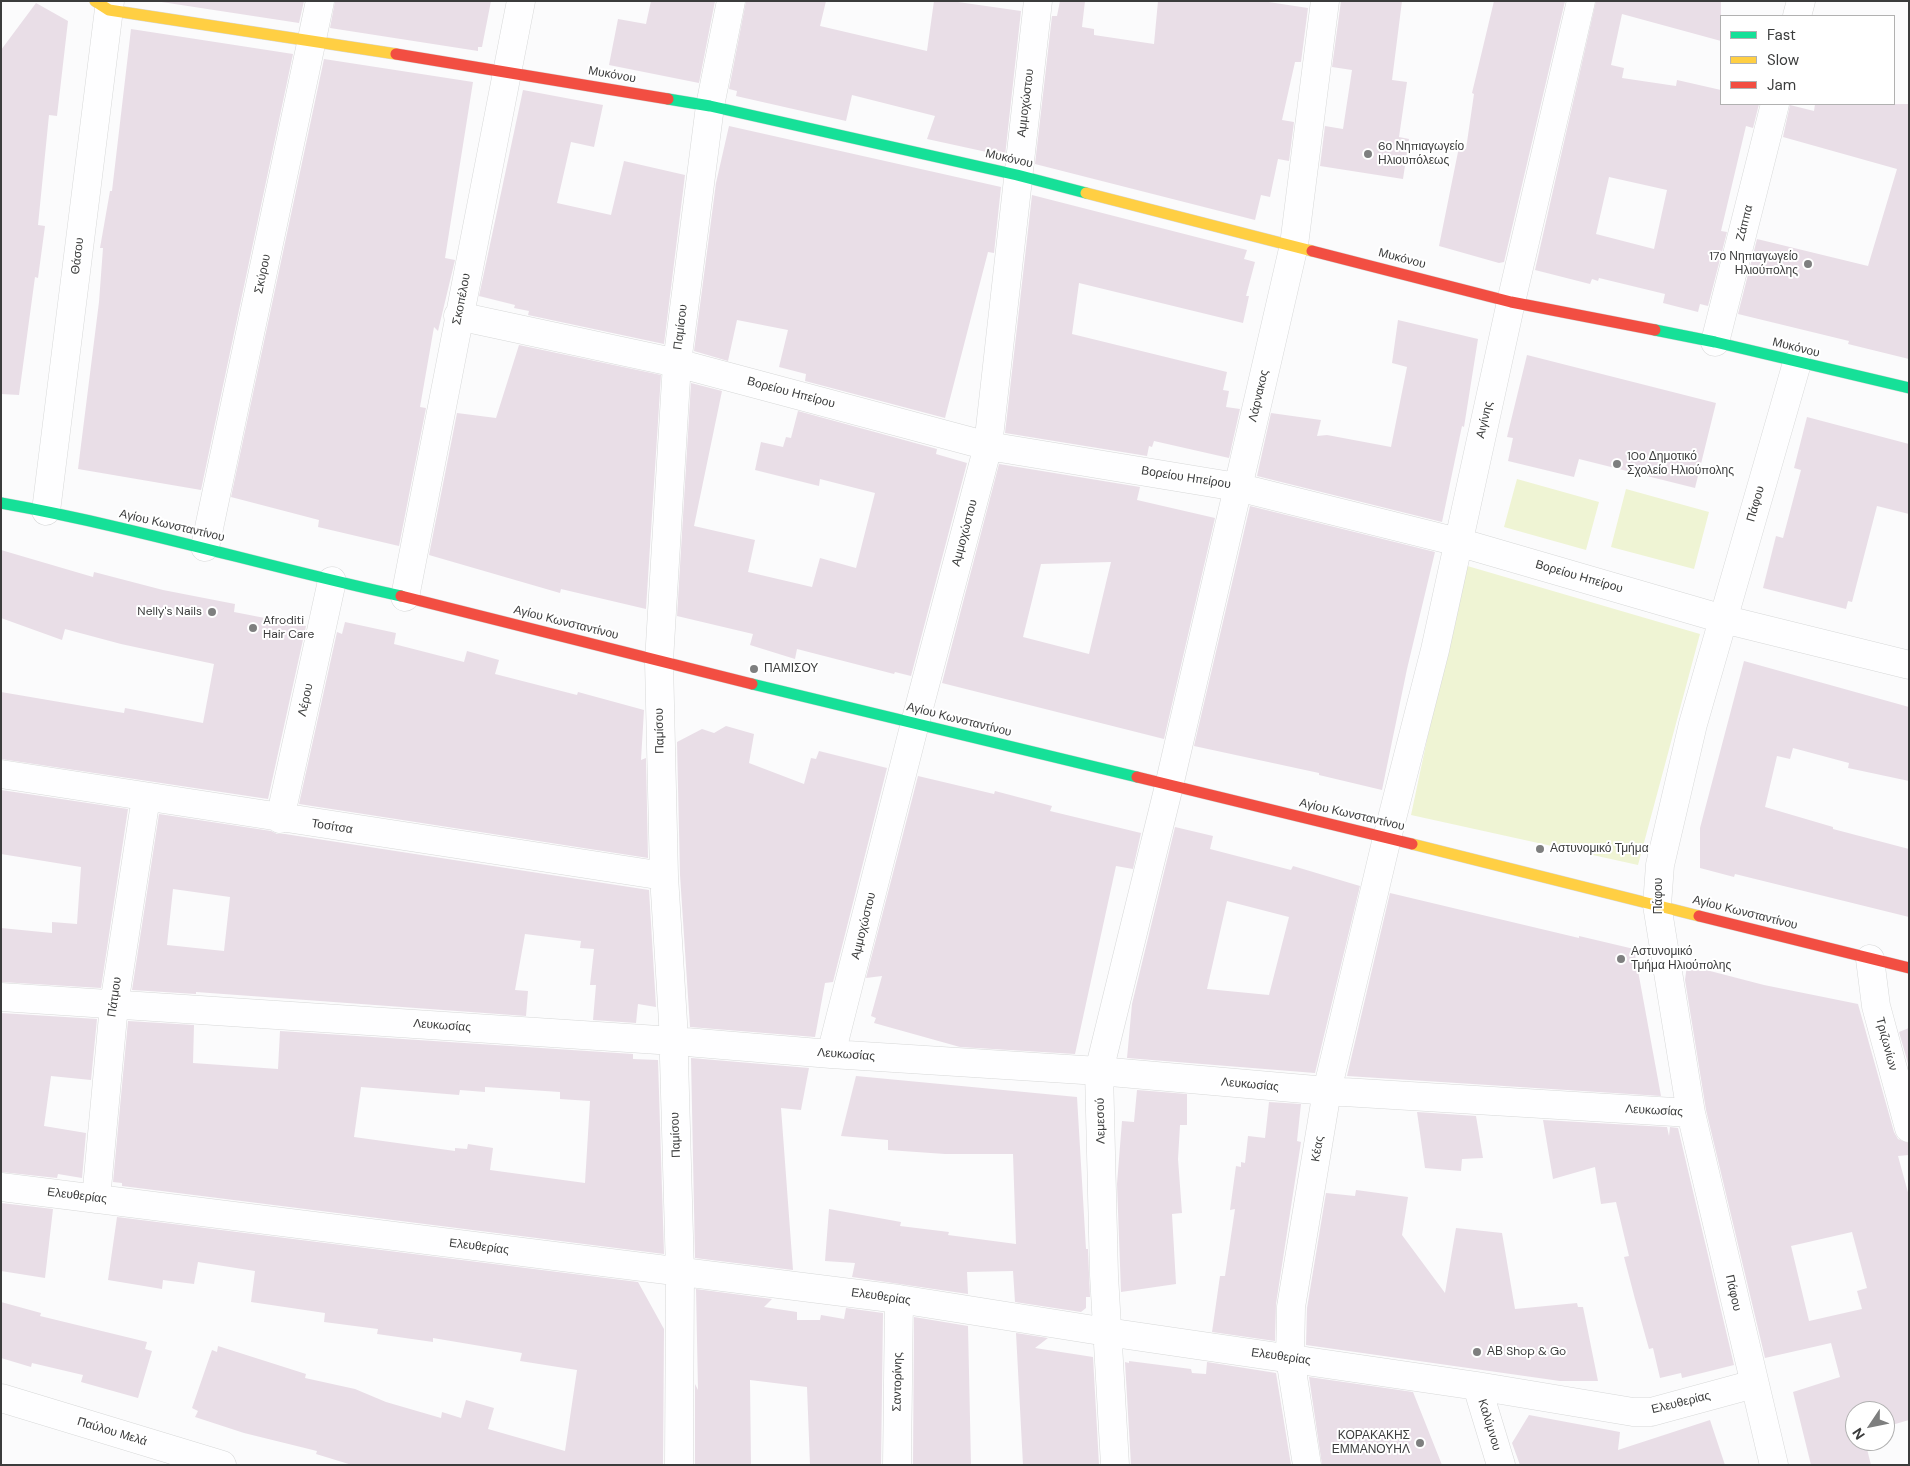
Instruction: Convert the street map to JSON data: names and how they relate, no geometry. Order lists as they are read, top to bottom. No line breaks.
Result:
{"streets":{"street":["Μυκόνου","Αμμοχώστου","Ζάππα","Θάσου","Σκύρου","Σκοπέλου","Παμίσου","Βορείου Ηπείρου","Λάρνακος","Αιγίνης","Πάφου","Αγίου Κωνσταντίνου","Λέρου","Τοσίτσα","Πάτμου","Λευκωσίας","Τριζωνίων","Λεμεσού","Κέας","Ελευθερίας","Σαντορίνης","Καλύμνου","Παύλου Μελά"]},"crossings":[["Μυκόνου","Αμμοχώστου"],["Μυκόνου","Ζάππα"],["Μυκόνου","Θάσου"],["Μυκόνου","Σκύρου"],["Μυκόνου","Σκοπέλου"],["Μυκόνου","Παμίσου"],["Μυκόνου","Λάρνακος"],["Μυκόνου","Αιγίνης"],["Μυκόνου","Πάφου"],["Αμμοχώστου","Βορείου Ηπείρου"],["Αμμοχώστου","Αγίου Κωνσταντίνου"],["Αμμοχώστου","Λευκωσίας"],["Θάσου","Αγίου Κωνσταντίνου"],["Σκύρου","Αγίου Κωνσταντίνου"],["Σκοπέλου","Βορείου Ηπείρου"],["Σκοπέλου","Αγίου Κωνσταντίνου"],["Παμίσου","Βορείου Ηπείρου"],["Παμίσου","Αγίου Κωνσταντίνου"],["Παμίσου","Τοσίτσα"],["Παμίσου","Λευκωσίας"],["Παμίσου","Ελευθερίας"],["Βορείου Ηπείρου","Λάρνακος"],["Βορείου Ηπείρου","Αιγίνης"],["Βορείου Ηπείρου","Πάφου"],["Λάρνακος","Αγίου Κωνσταντίνου"],["Λάρνακος","Λεμεσού"],["Αιγίνης","Αγίου Κωνσταντίνου"],["Αιγίνης","Κέας"],["Πάφου","Αγίου Κωνσταντίνου"],["Πάφου","Λευκωσίας"],["Πάφου","Ελευθερίας"],["Αγίου Κωνσταντίνου","Λέρου"],["Αγίου Κωνσταντίνου","Τριζωνίων"],["Αγίου Κωνσταντίνου","Λεμεσού"],["Αγίου Κωνσταντίνου","Κέας"],["Λέρου","Τοσίτσα"],["Τοσίτσα","Πάτμου"],["Πάτμου","Λευκωσίας"],["Πάτμου","Ελευθερίας"],["Λευκωσίας","Λεμεσού"],["Λευκωσίας","Κέας"],["Λεμεσού","Ελευθερίας"],["Κέας","Ελευθερίας"],["Ελευθερίας","Σαντορίνης"],["Ελευθερίας","Καλύμνου"]],"places":["6ο Νηπιαγωγείο Ηλιουπόλεως","17ο Νηπιαγωγείο Ηλιούπολης","10ο Δημοτικό Σχολείο Ηλιούπολης","Nelly's Nails","Afroditi Hair Care","ΠΑΜΙΣΟΥ","Αστυνομικό Τμήμα","Αστυνομικό Τμήμα Ηλιούπολης","ΑΒ Shop & Go","ΚΟΡΑΚΑΚΗΣ ΕΜΜΑΝΟΥΗΛ"],"legend":["Fast","Slow","Jam"],"north":"bottom left"}
